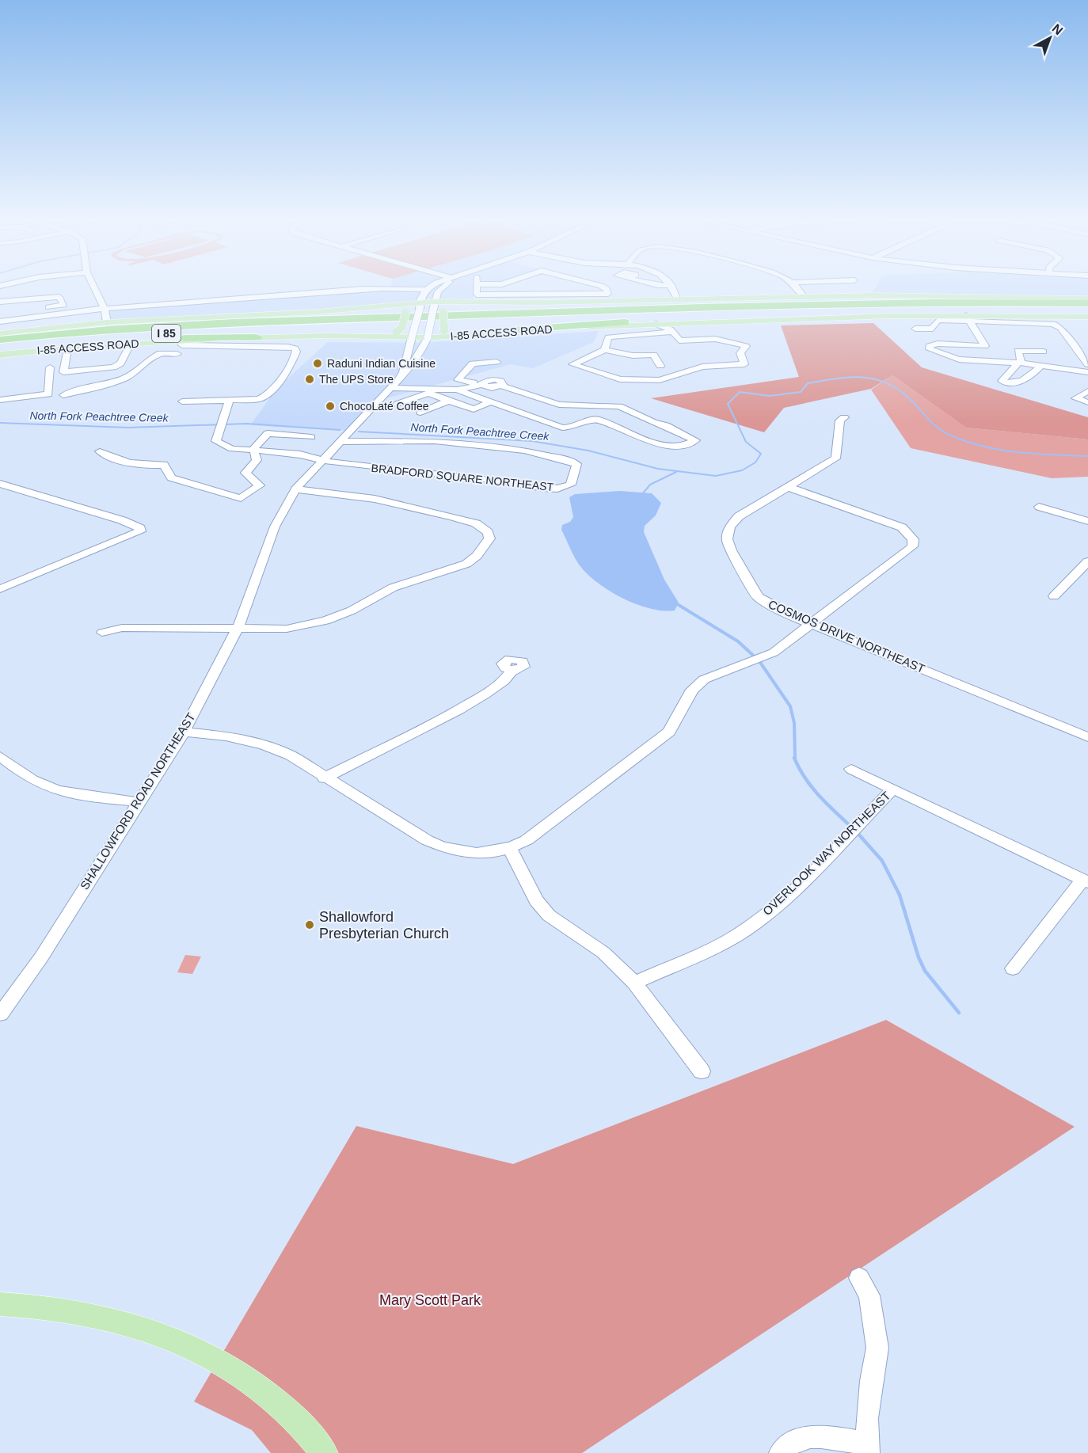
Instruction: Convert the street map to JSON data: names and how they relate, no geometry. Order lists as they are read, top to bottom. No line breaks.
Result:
{"streets":{"highway":["I 85"],"main road":["I-85 ACCESS ROAD"],"street":["BRADFORD SQUARE NORTHEAST","COSMOS DRIVE NORTHEAST","SHALLOWFORD ROAD NORTHEAST","OVERLOOK WAY NORTHEAST"]},"crossings":[["I-85 ACCESS ROAD","I 85"],["I-85 ACCESS ROAD","SHALLOWFORD ROAD NORTHEAST"],["BRADFORD SQUARE NORTHEAST","SHALLOWFORD ROAD NORTHEAST"]],"water":["North Fork Peachtree Creek"],"parks":["Mary Scott Park"],"places":["Raduni Indian Cuisine","The UPS Store","ChocoLaté Coffee","Shallowford Presbyterian Church"],"north":"top right"}
